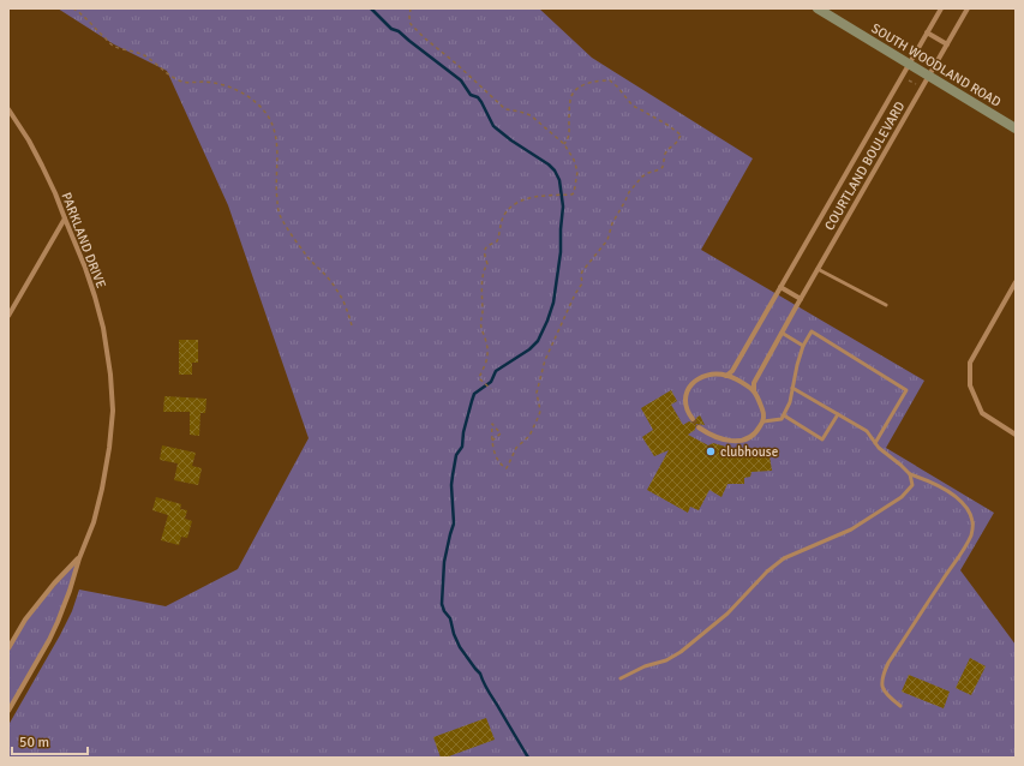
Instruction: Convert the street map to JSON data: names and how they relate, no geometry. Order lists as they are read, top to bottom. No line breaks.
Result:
{"streets":{"street":["SOUTH WOODLAND ROAD","COURTLAND BOULEVARD","PARKLAND DRIVE"]},"crossings":[["SOUTH WOODLAND ROAD","COURTLAND BOULEVARD"]],"places":["clubhouse"],"scale_bar":"50 m"}
